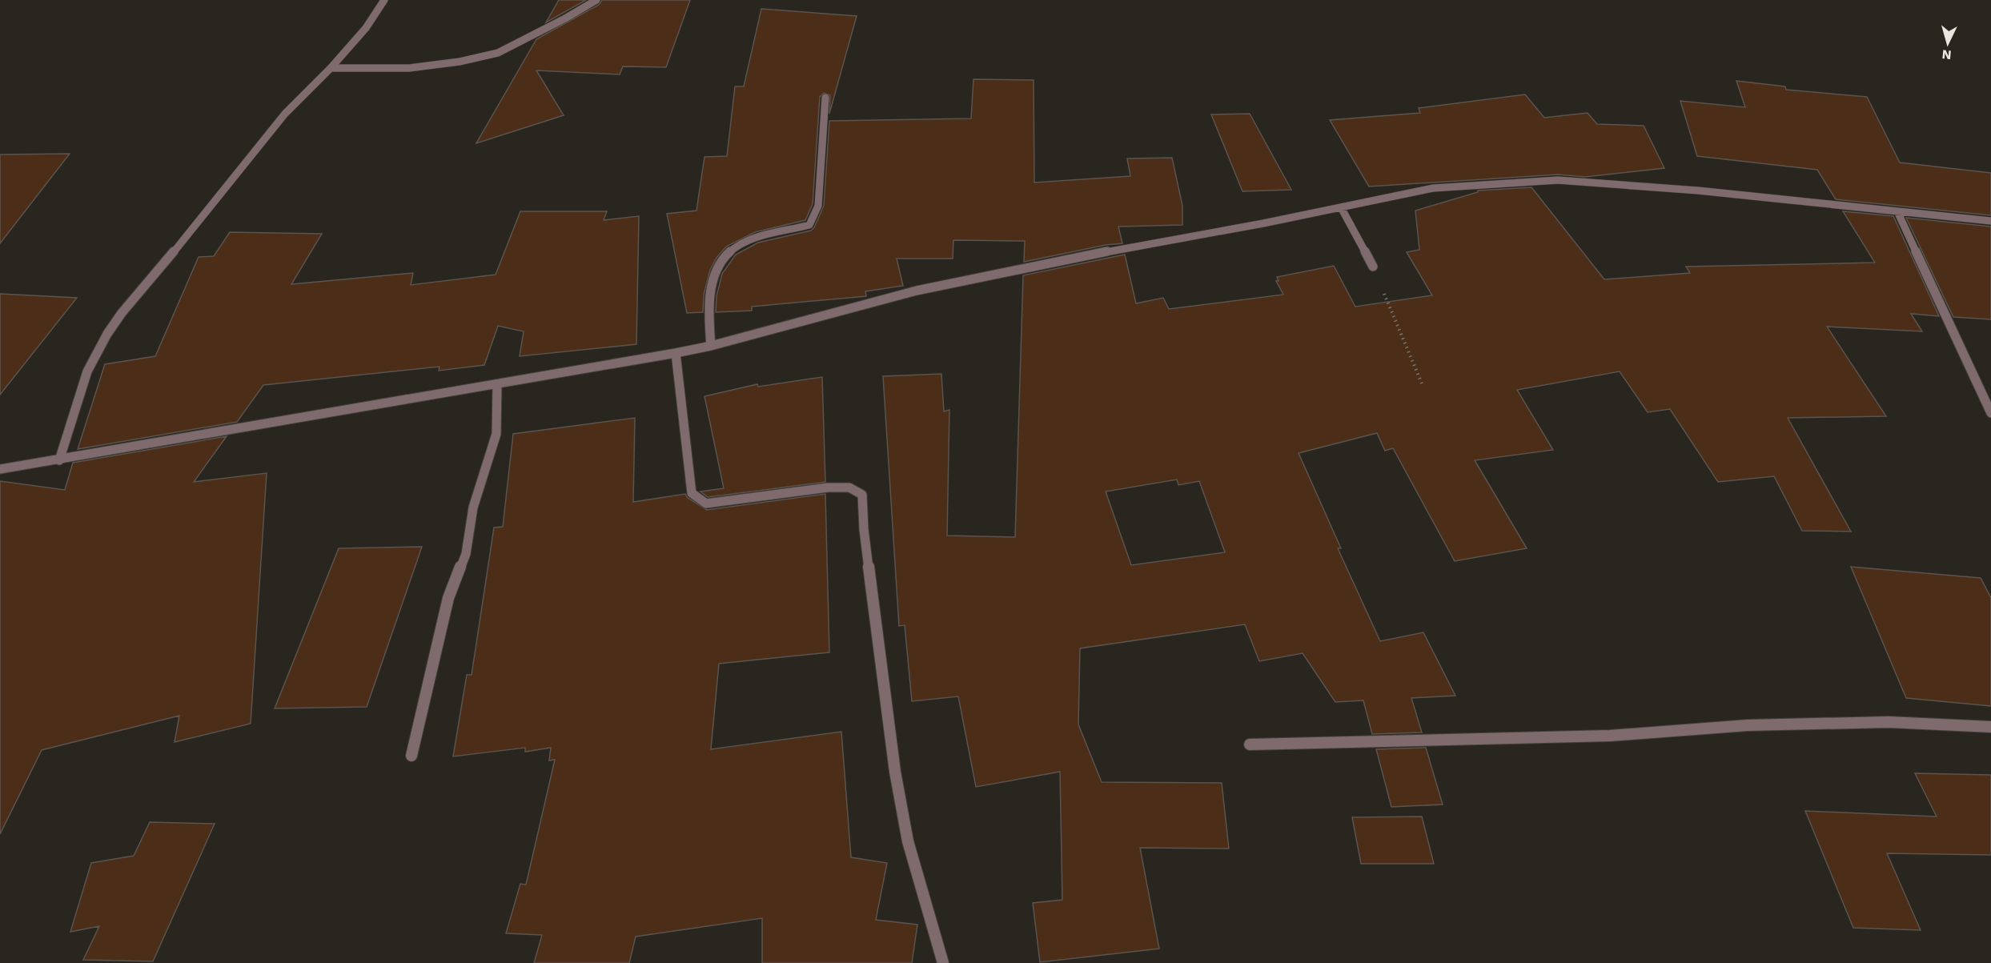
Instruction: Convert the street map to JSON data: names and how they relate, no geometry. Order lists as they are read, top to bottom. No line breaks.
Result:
{"north":"bottom"}
